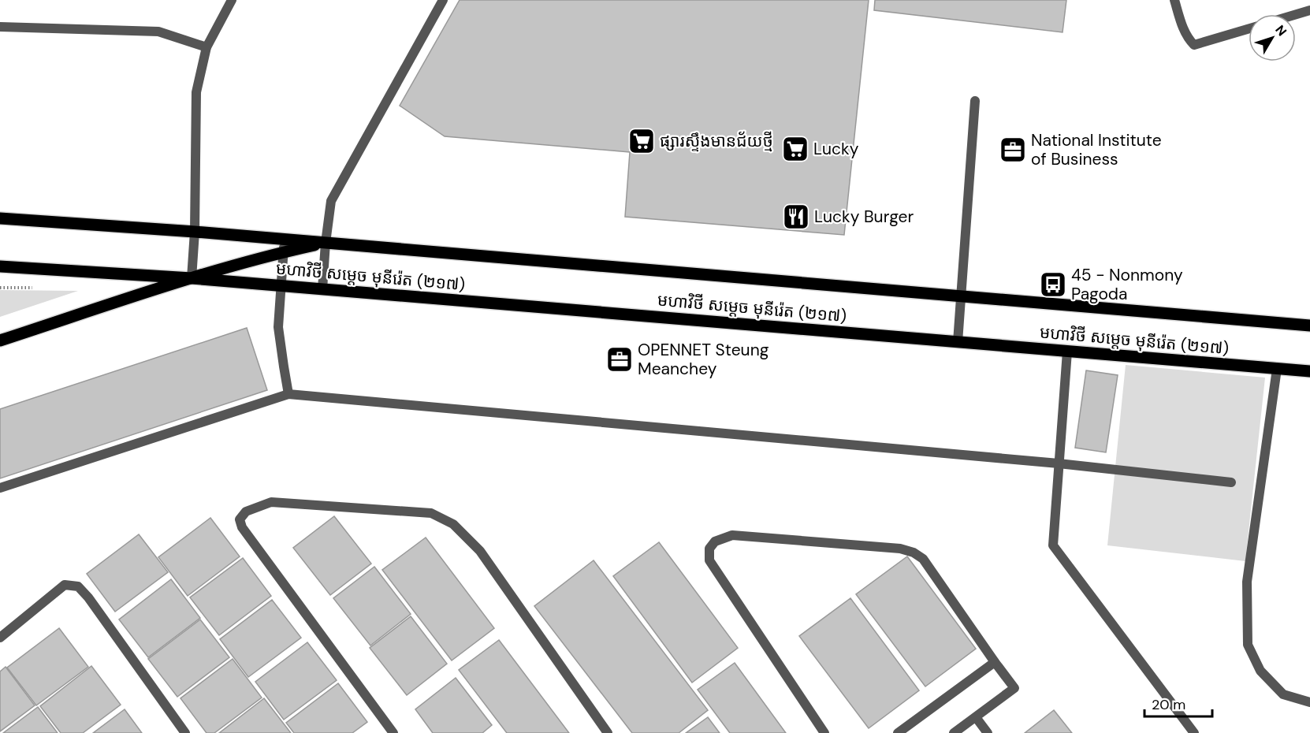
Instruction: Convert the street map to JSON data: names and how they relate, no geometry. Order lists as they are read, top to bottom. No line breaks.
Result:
{"streets":{"main road":["មហាវិថី សម្តេច មុនីរ៉េត (២១៧)"]},"places":{"supermarket":["ផ្សារស្ទឹងមានជ័យថ្មី","Lucky"],"office":["National Institute of Business","OPENNET Steung Meanchey"],"restaurant":["Lucky Burger"],"bus stop":["45 - Nonmony Pagoda"]},"scale_bar":"20 m","north":"top right"}
